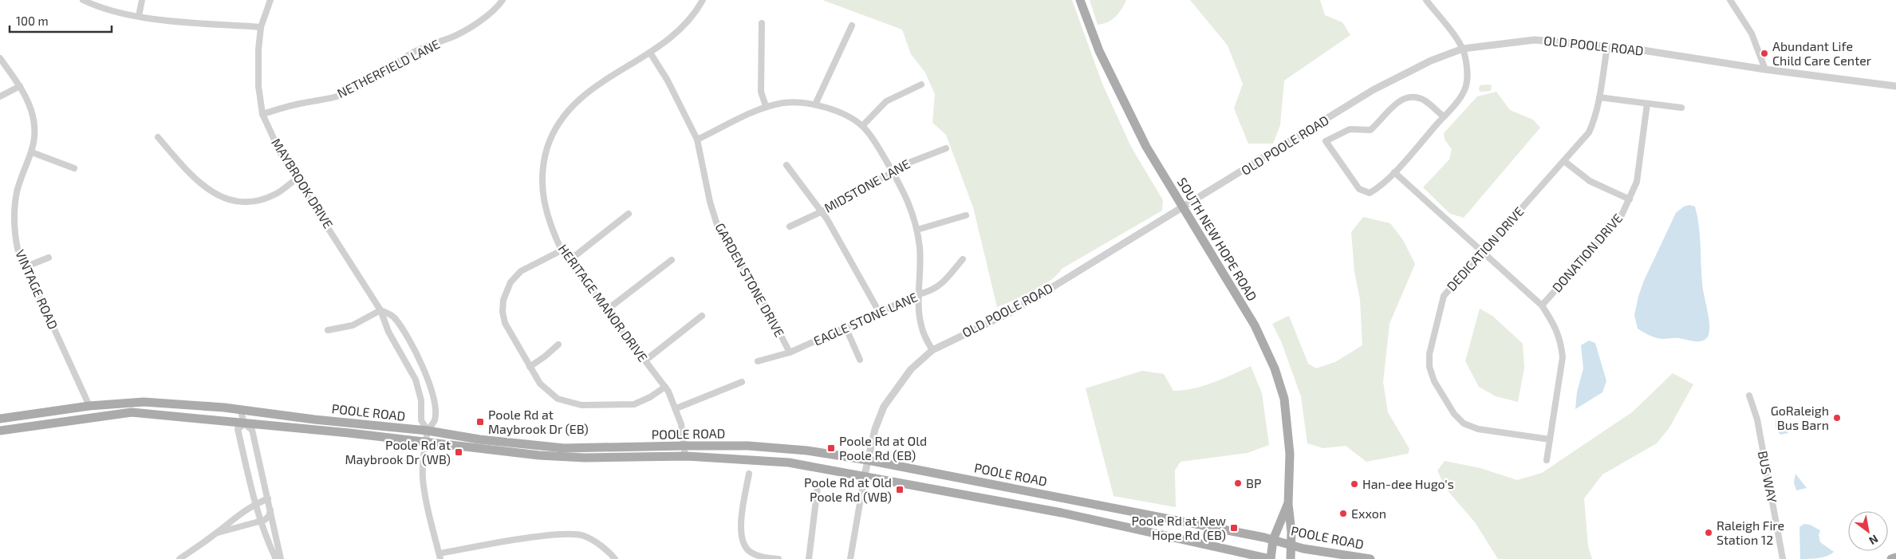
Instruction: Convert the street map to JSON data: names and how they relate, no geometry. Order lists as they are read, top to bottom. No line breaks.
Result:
{"streets":{"main road":["SOUTH NEW HOPE ROAD","POOLE ROAD"],"street":["OLD POOLE ROAD","NETHERFIELD LANE","MAYBROOK DRIVE","MIDSTONE LANE","DEDICATION DRIVE","DONATION DRIVE","GARDEN STONE DRIVE","VINTAGE ROAD","HERITAGE MANOR DRIVE","EAGLE STONE LANE","BUS WAY"]},"crossings":[["OLD POOLE ROAD","SOUTH NEW HOPE ROAD"],["OLD POOLE ROAD","DEDICATION DRIVE"],["OLD POOLE ROAD","POOLE ROAD"],["NETHERFIELD LANE","MAYBROOK DRIVE"],["MAYBROOK DRIVE","POOLE ROAD"],["SOUTH NEW HOPE ROAD","POOLE ROAD"],["GARDEN STONE DRIVE","HERITAGE MANOR DRIVE"],["GARDEN STONE DRIVE","EAGLE STONE LANE"],["VINTAGE ROAD","POOLE ROAD"],["HERITAGE MANOR DRIVE","POOLE ROAD"]],"places":{"other":["Abundant Life Child Care Center","GoRaleigh Bus Barn","BP","Han-dee Hugo's","Exxon","Raleigh Fire Station 12"],"transit":["Poole Rd at Maybrook Dr (EB)","Poole Rd at Old Poole Rd (EB)","Poole Rd at Maybrook Dr (WB)","Poole Rd at Old Poole Rd (WB)","Poole Rd at New Hope Rd (EB)"]},"scale_bar":"100 m","north":"bottom right"}
